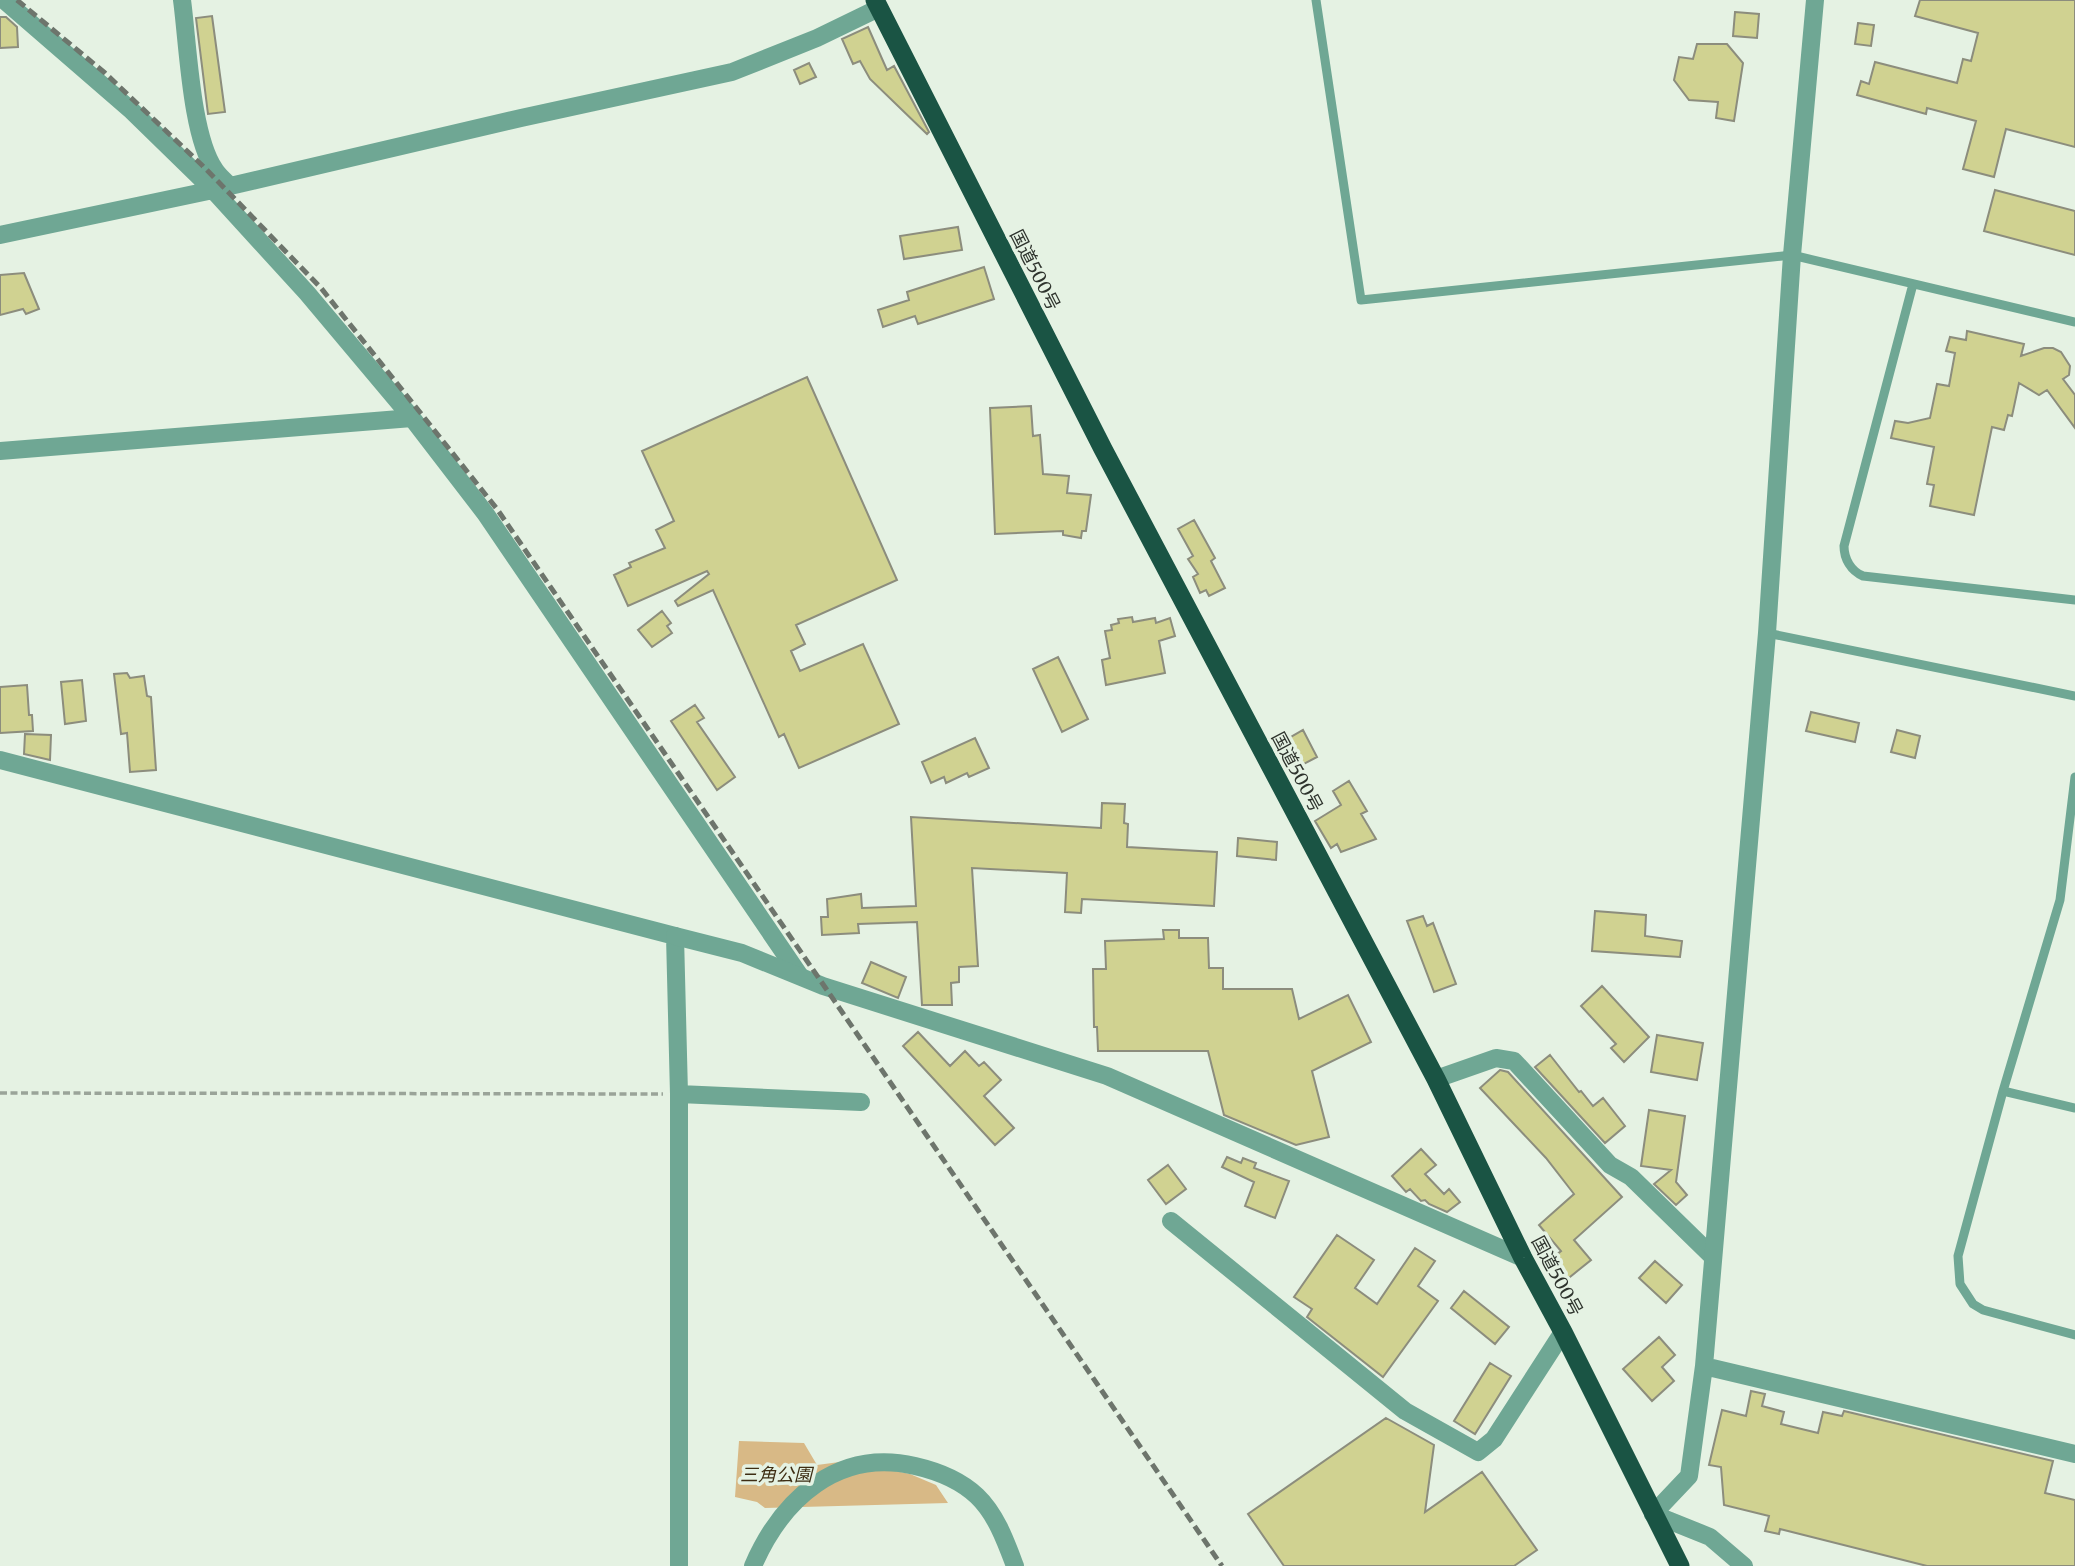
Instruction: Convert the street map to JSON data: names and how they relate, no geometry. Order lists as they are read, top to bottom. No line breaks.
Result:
{"streets":{"highway":["国道500号"]},"parks":["三角公園"]}
